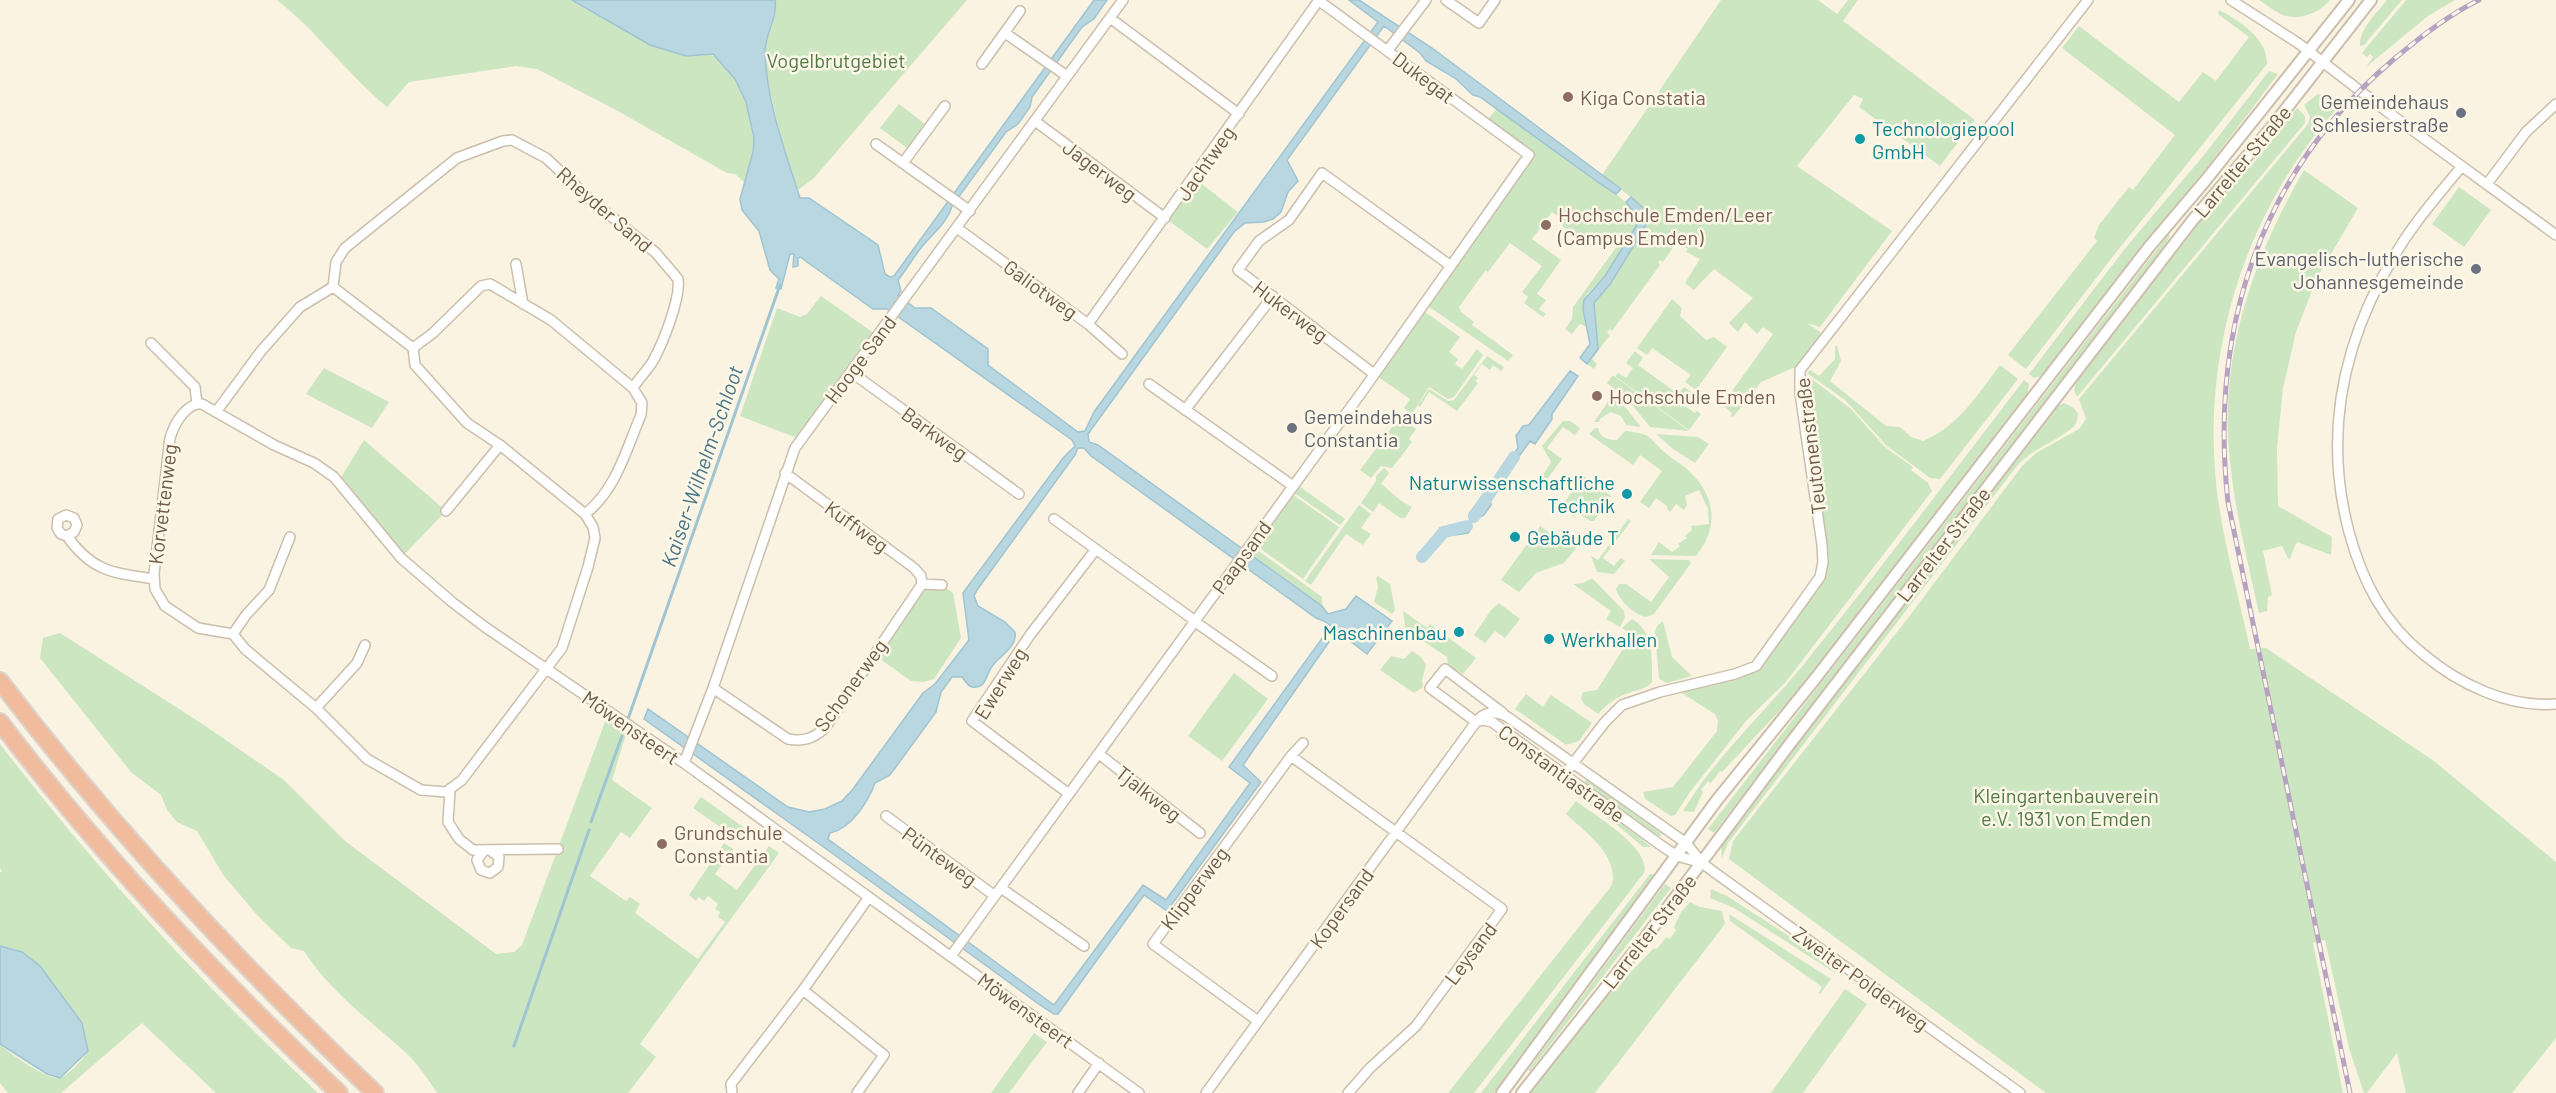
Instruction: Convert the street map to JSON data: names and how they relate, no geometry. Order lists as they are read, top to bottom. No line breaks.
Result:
{"streets":{"street":["Dukegat","Larrelter Straße","Jachtweg","Jagerweg","Rheyder Sand","Galiotweg","Hukerweg","Hooge Sand","Barkweg","Teutonenstraße","Korvettenweg","Kuffweg","Paapsand","Ewerweg","Schonerweg","Möwensteert","Constantiastraße","Tjalkweg","Pünteweg","Klipperweg","Kopersand","Leysand","Zweiter Polderweg"]},"crossings":[["Dukegat","Jachtweg"],["Dukegat","Paapsand"],["Larrelter Straße","Constantiastraße"],["Larrelter Straße","Zweiter Polderweg"],["Jachtweg","Jagerweg"],["Jachtweg","Galiotweg"],["Jagerweg","Hooge Sand"],["Galiotweg","Hooge Sand"],["Hukerweg","Paapsand"],["Hooge Sand","Barkweg"],["Hooge Sand","Kuffweg"],["Hooge Sand","Schonerweg"],["Hooge Sand","Möwensteert"],["Teutonenstraße","Constantiastraße"],["Korvettenweg","Möwensteert"],["Kuffweg","Schonerweg"],["Paapsand","Ewerweg"],["Paapsand","Möwensteert"],["Paapsand","Tjalkweg"],["Paapsand","Pünteweg"],["Constantiastraße","Kopersand"],["Constantiastraße","Zweiter Polderweg"],["Klipperweg","Kopersand"],["Kopersand","Leysand"]],"water":["Kaiser-Wilhelm-Schloot"],"parks":["Vogelbrutgebiet","Kleingartenbauverein e.V. 1931 von Emden"],"places":["Kiga Constatia","Gemeindehaus Schlesierstraße","Technologiepool GmbH","Hochschule Emden/Leer (Campus Emden)","Evangelisch-lutherische Johannesgemeinde","Hochschule Emden","Gemeindehaus Constantia","Naturwissenschaftliche Technik","Gebäude T","Maschinenbau","Werkhallen","Grundschule Constantia"]}
